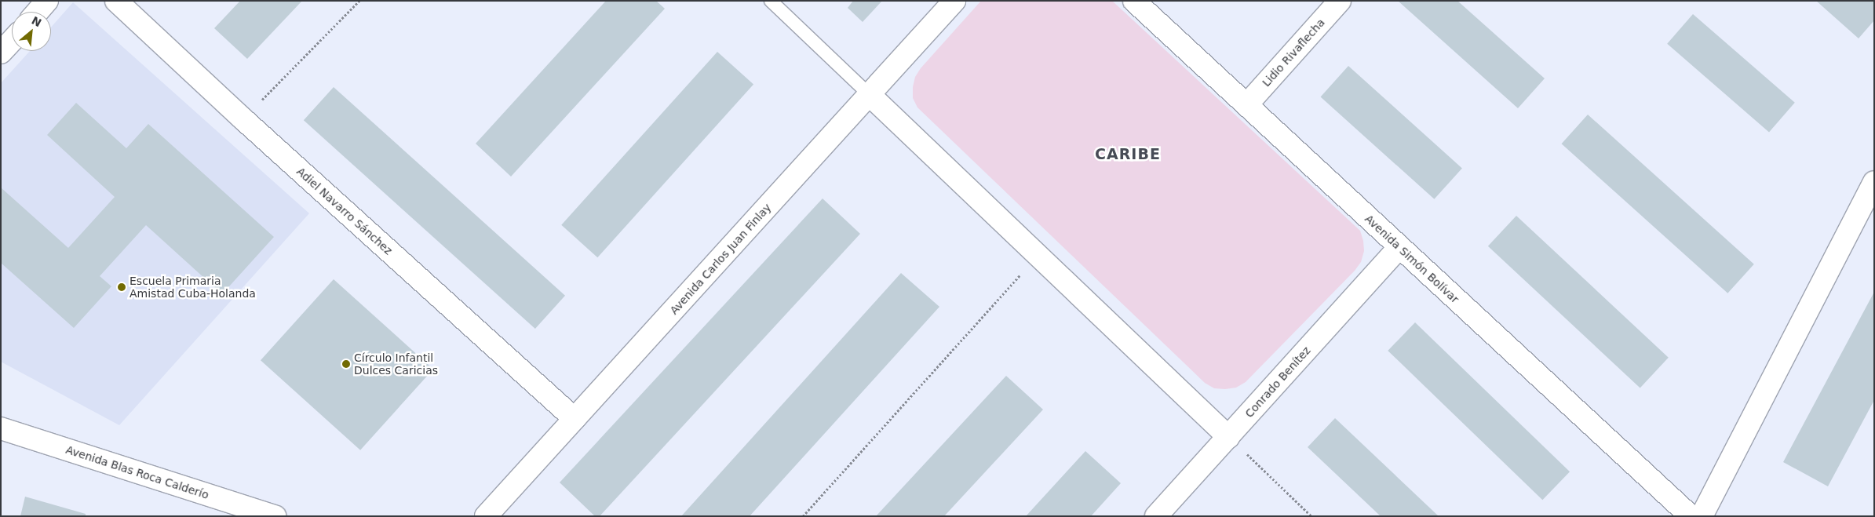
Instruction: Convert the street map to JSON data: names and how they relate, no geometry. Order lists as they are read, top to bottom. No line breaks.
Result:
{"streets":{"street":["Lidio Rivaflecha","Adiel Navarro Sánchez","Avenida Carlos Juan Finlay","Avenida Simón Bolívar","Conrado Benítez","Avenida Blas Roca Calderío"]},"crossings":[["Lidio Rivaflecha","Avenida Simón Bolívar"],["Adiel Navarro Sánchez","Avenida Carlos Juan Finlay"],["Avenida Simón Bolívar","Conrado Benítez"]],"districts":["CARIBE"],"places":["Escuela Primaria Amistad Cuba-Holanda","Círculo Infantil Dulces Caricias"],"north":"top right"}
